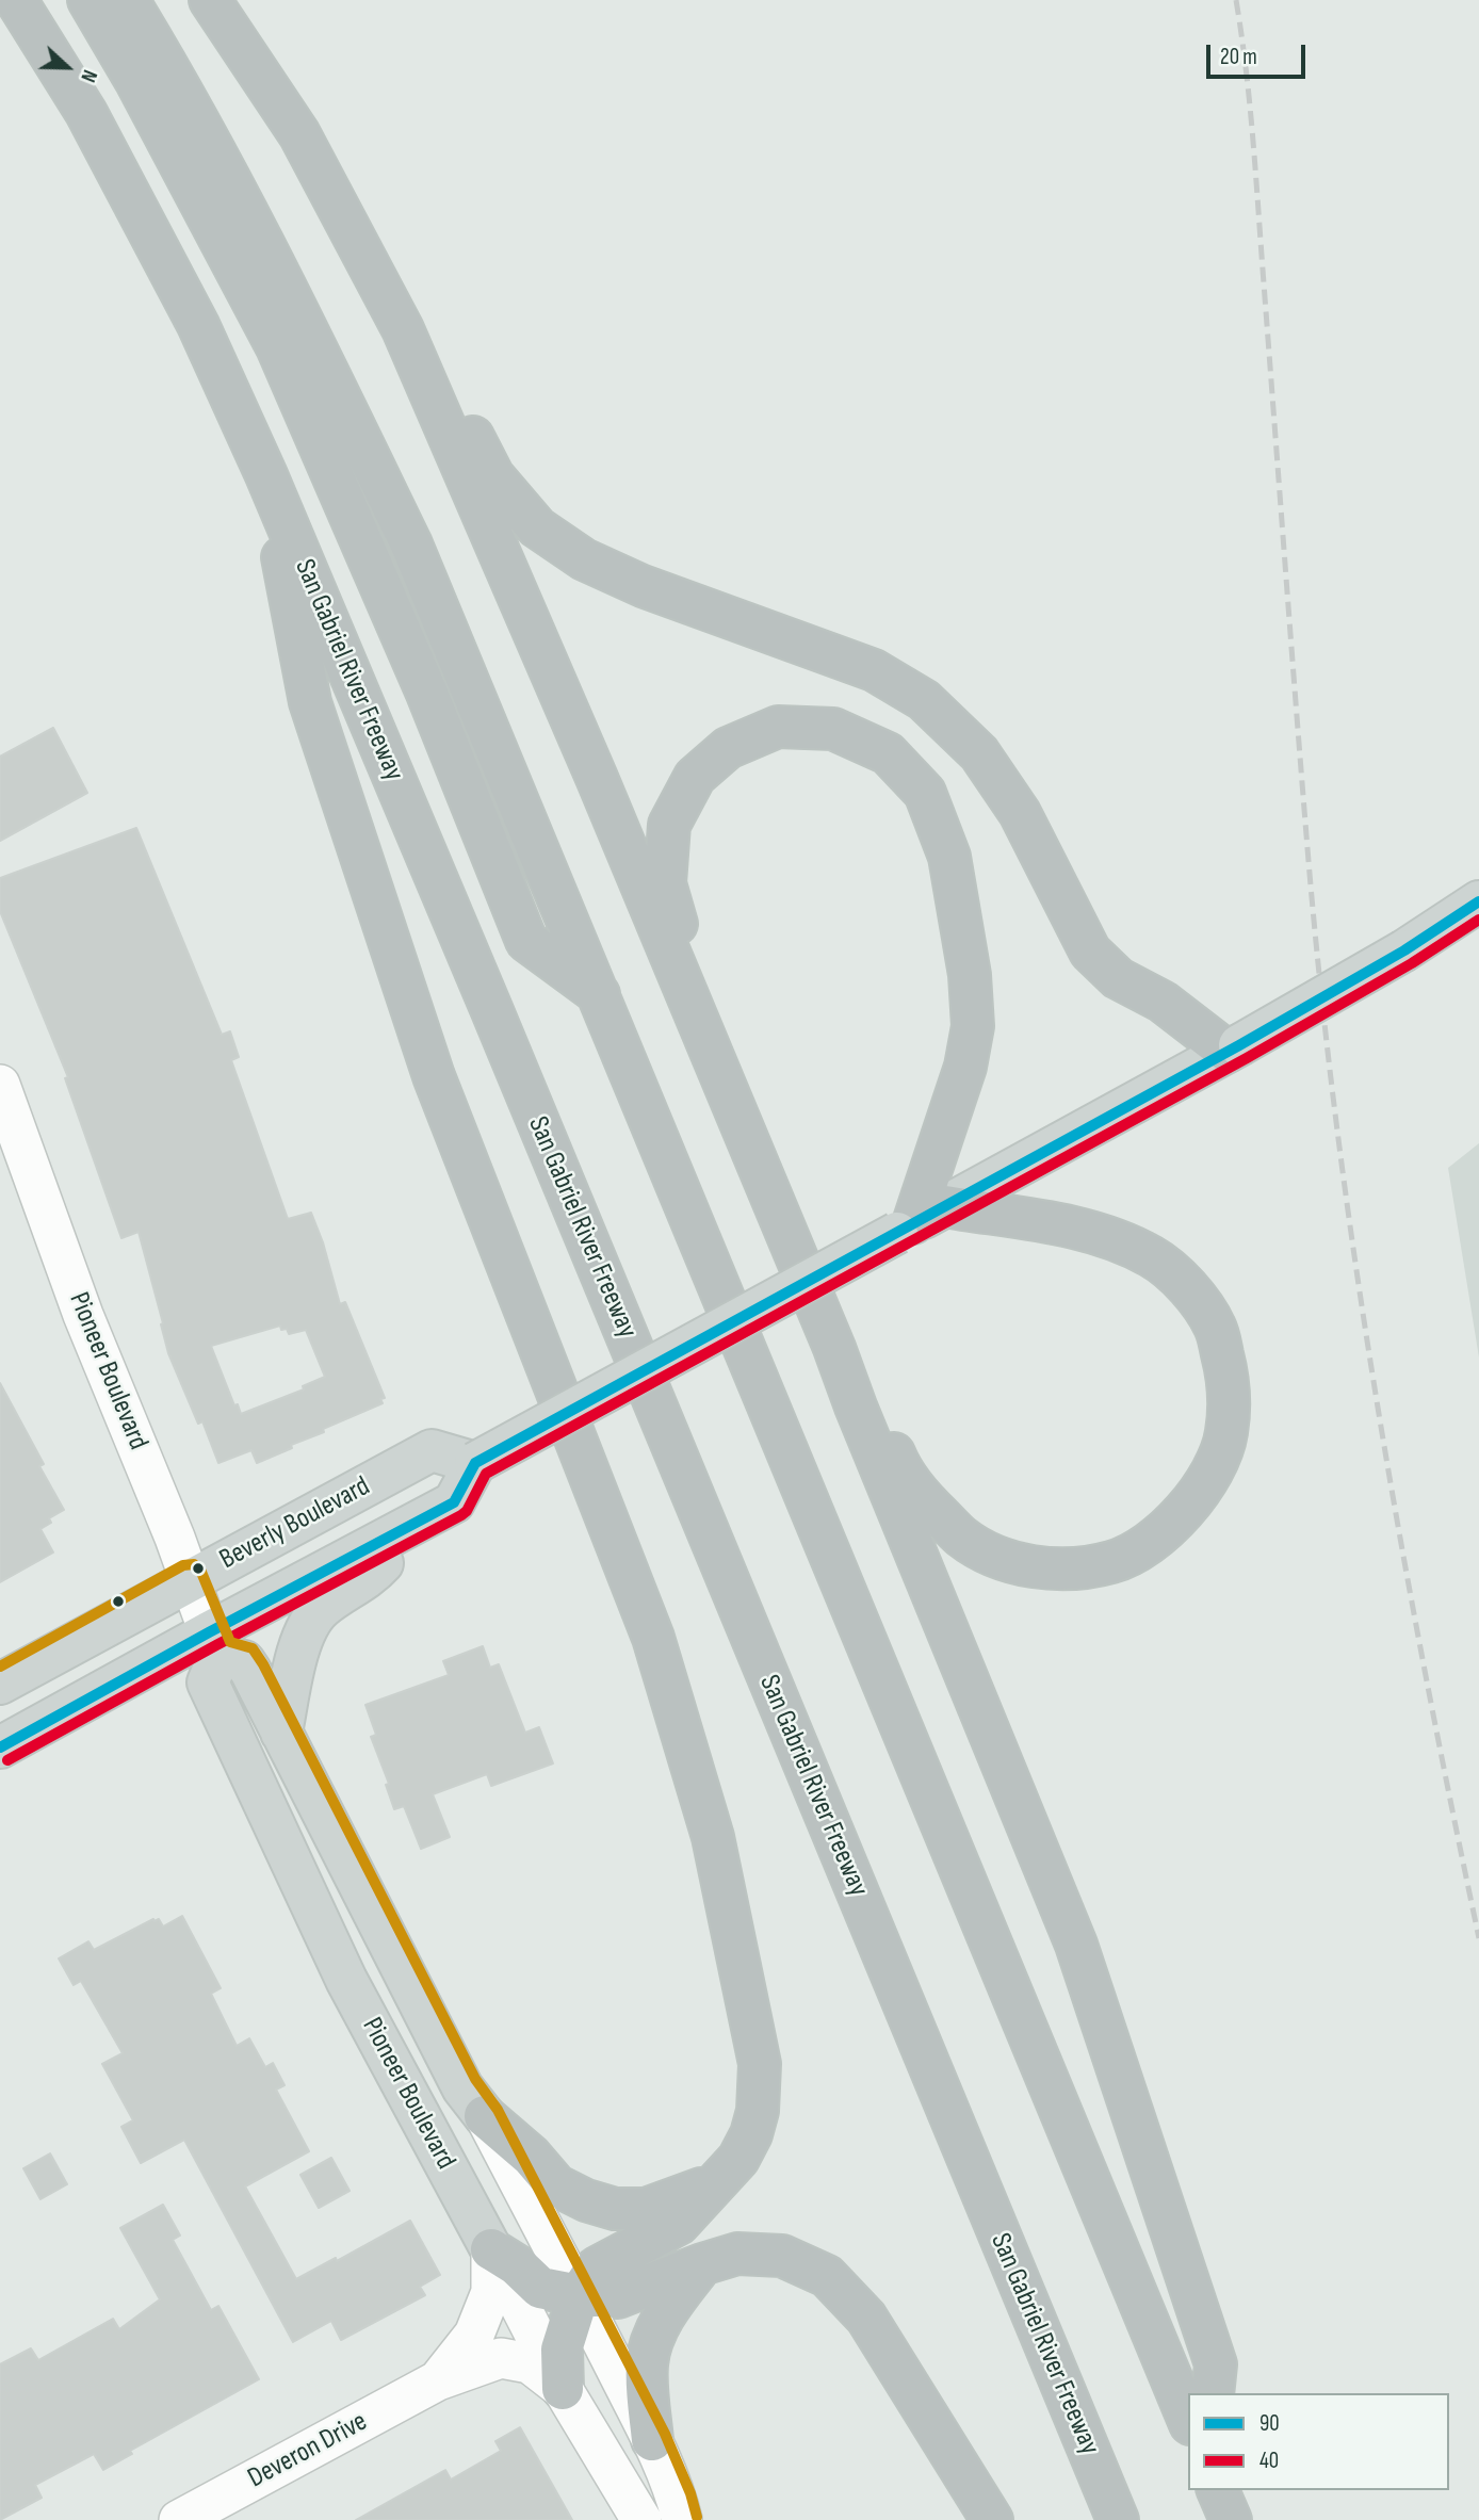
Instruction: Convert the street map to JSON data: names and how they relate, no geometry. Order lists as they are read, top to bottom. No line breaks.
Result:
{"streets":{"highway":["San Gabriel River Freeway"],"main road":["Pioneer Boulevard","Beverly Boulevard"],"street":["Deveron Drive"]},"crossings":[["Pioneer Boulevard","Beverly Boulevard"],["Pioneer Boulevard","Deveron Drive"]],"lines":["transit line 90","transit line 40"],"legend":["90","40"],"scale_bar":"20 m","north":"right"}
